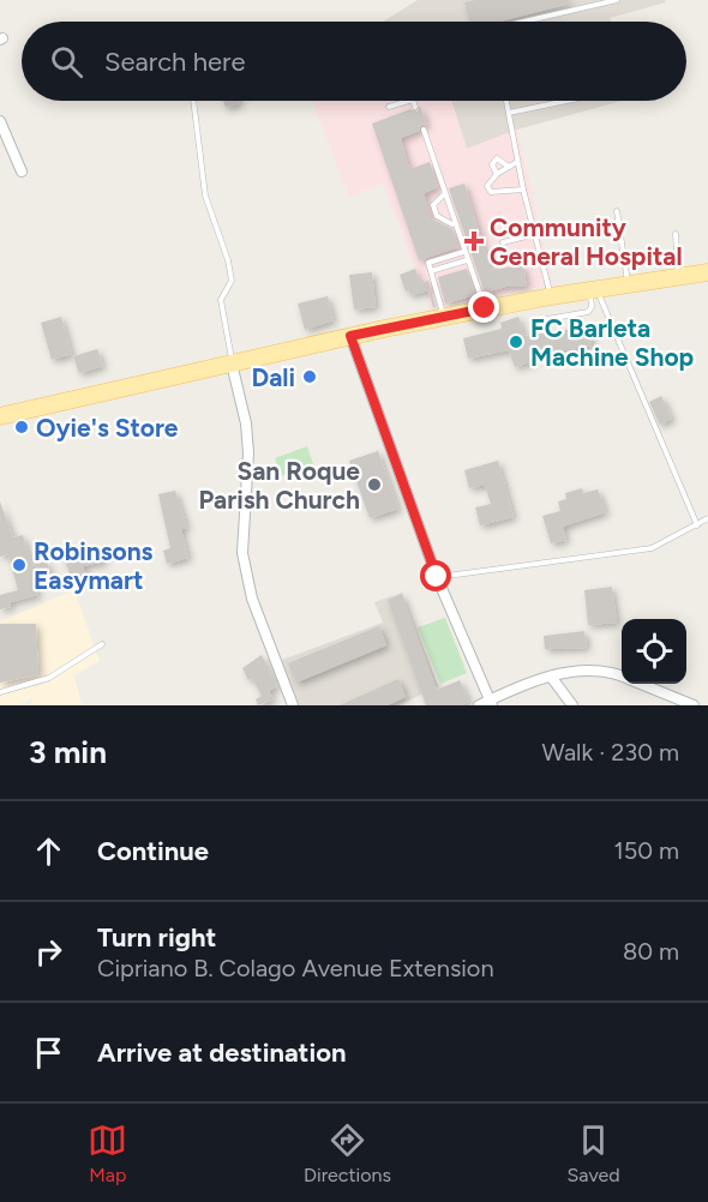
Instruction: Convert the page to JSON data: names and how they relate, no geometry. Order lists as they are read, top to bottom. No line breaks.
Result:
{"places":{"health":["Community General Hospital"],"other":["FC Barleta Machine Shop","Dali","Oyie's Store","San Roque Parish Church","Robinsons Easymart"]},"page":{"search":"Search here","heading":["3 min","Walk · 230 m"],"list":[["Continue","150 m"],["Turn right","Cipriano B. Colago Avenue Extension","80 m"],"Arrive at destination"],"nav":["Map","Directions","Saved"]}}
